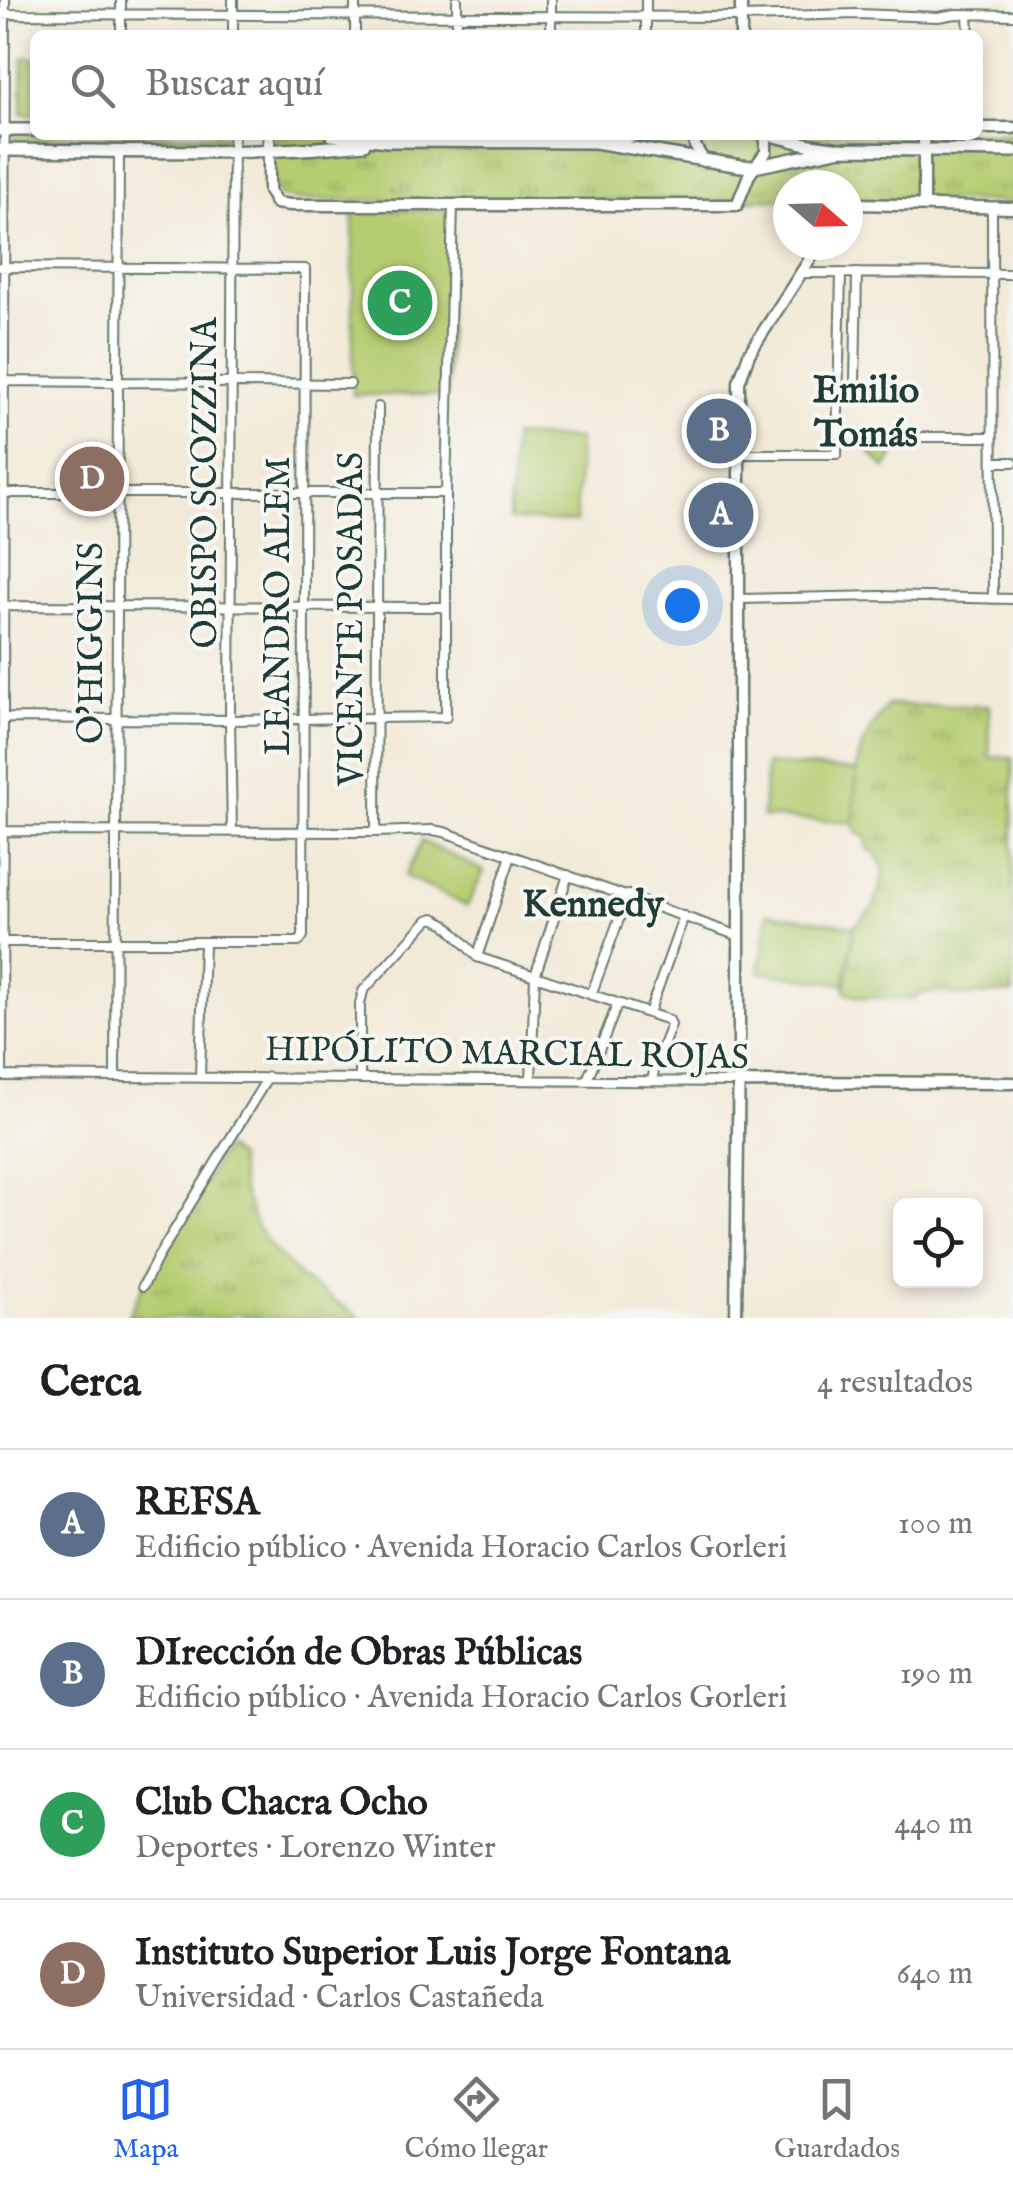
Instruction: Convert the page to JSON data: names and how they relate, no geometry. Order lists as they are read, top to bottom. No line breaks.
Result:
{"streets":{"main road":["HIPÓLITO MARCIAL ROJAS"],"street":["OBISPO SCOZZINA","LEANDRO ALEM","VICENTE POSADAS","O'HIGGINS"]},"crossings":[["OBISPO SCOZZINA","LEANDRO ALEM"],["O'HIGGINS","HIPÓLITO MARCIAL ROJAS"]],"districts":["Emilio Tomás","Kennedy"],"north":"right","page":{"search":"Buscar aquí","pins":["C","B","D","A"],"heading":["Cerca","4 resultados"],"list":[{"mark":"A","name":"REFSA","note":"Edificio público · Avenida Horacio Carlos Gorleri","value":"100 m"},{"mark":"B","name":"DIrección de Obras Públicas","note":"Edificio público · Avenida Horacio Carlos Gorleri","value":"190 m"},{"mark":"C","name":"Club Chacra Ocho","note":"Deportes · Lorenzo Winter","value":"440 m"},{"mark":"D","name":"Instituto Superior Luis Jorge Fontana","note":"Universidad · Carlos Castañeda","value":"640 m"}],"nav":["Mapa","Cómo llegar","Guardados"]}}
